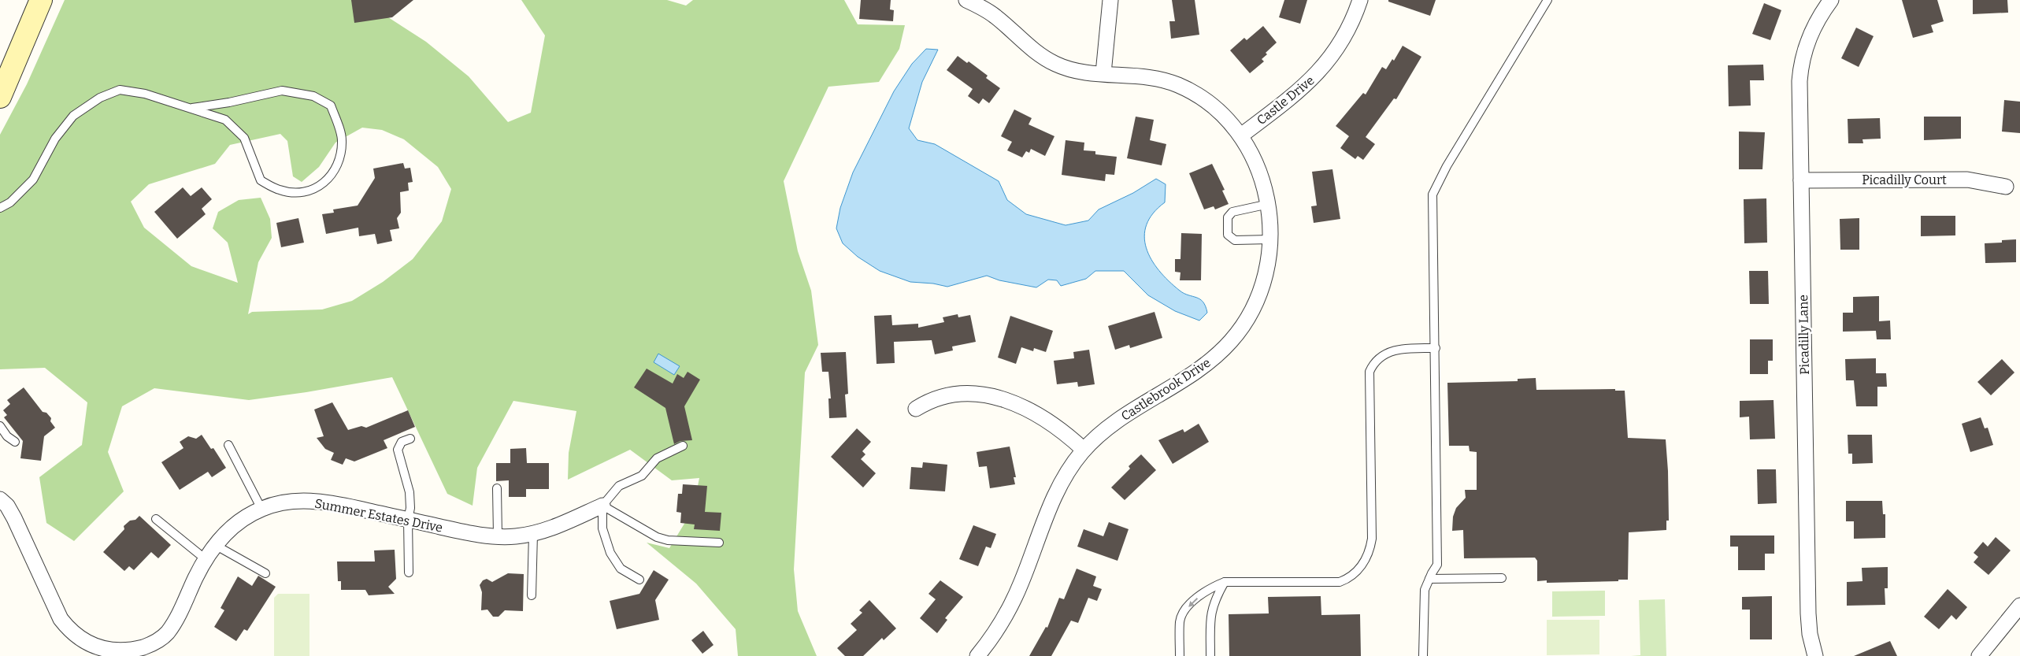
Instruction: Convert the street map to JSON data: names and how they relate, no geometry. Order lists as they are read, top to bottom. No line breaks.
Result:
{"streets":{"street":["Castle Drive","Picadilly Court","Picadilly Lane","Castlebrook Drive","Summer Estates Drive"]},"crossings":[["Castle Drive","Castlebrook Drive"],["Picadilly Court","Picadilly Lane"]]}
